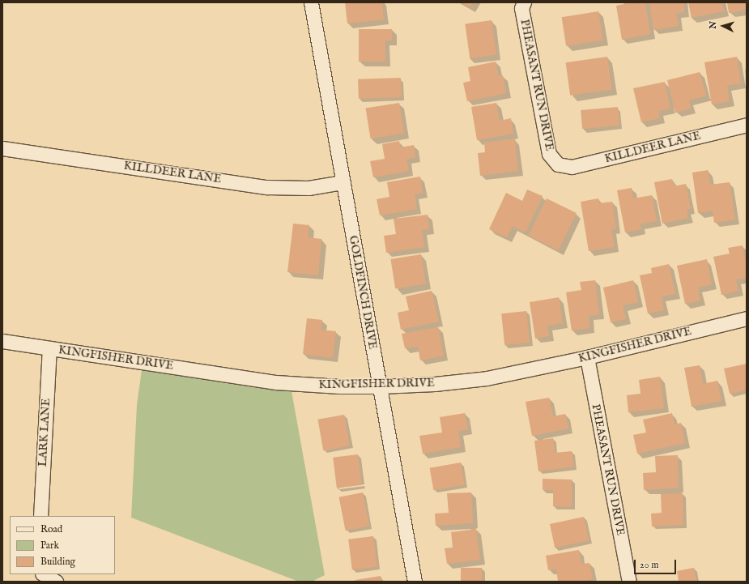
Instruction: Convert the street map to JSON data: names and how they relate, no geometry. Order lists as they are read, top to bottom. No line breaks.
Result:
{"streets":{"street":["PHEASANT RUN DRIVE","KILLDEER LANE","GOLDFINCH DRIVE","KINGFISHER DRIVE","LARK LANE"]},"crossings":[["PHEASANT RUN DRIVE","KILLDEER LANE"],["PHEASANT RUN DRIVE","KINGFISHER DRIVE"],["KILLDEER LANE","GOLDFINCH DRIVE"],["GOLDFINCH DRIVE","KINGFISHER DRIVE"],["KINGFISHER DRIVE","LARK LANE"]],"legend":["Road","Park","Building"],"scale_bar":"20 m","north":"left"}
